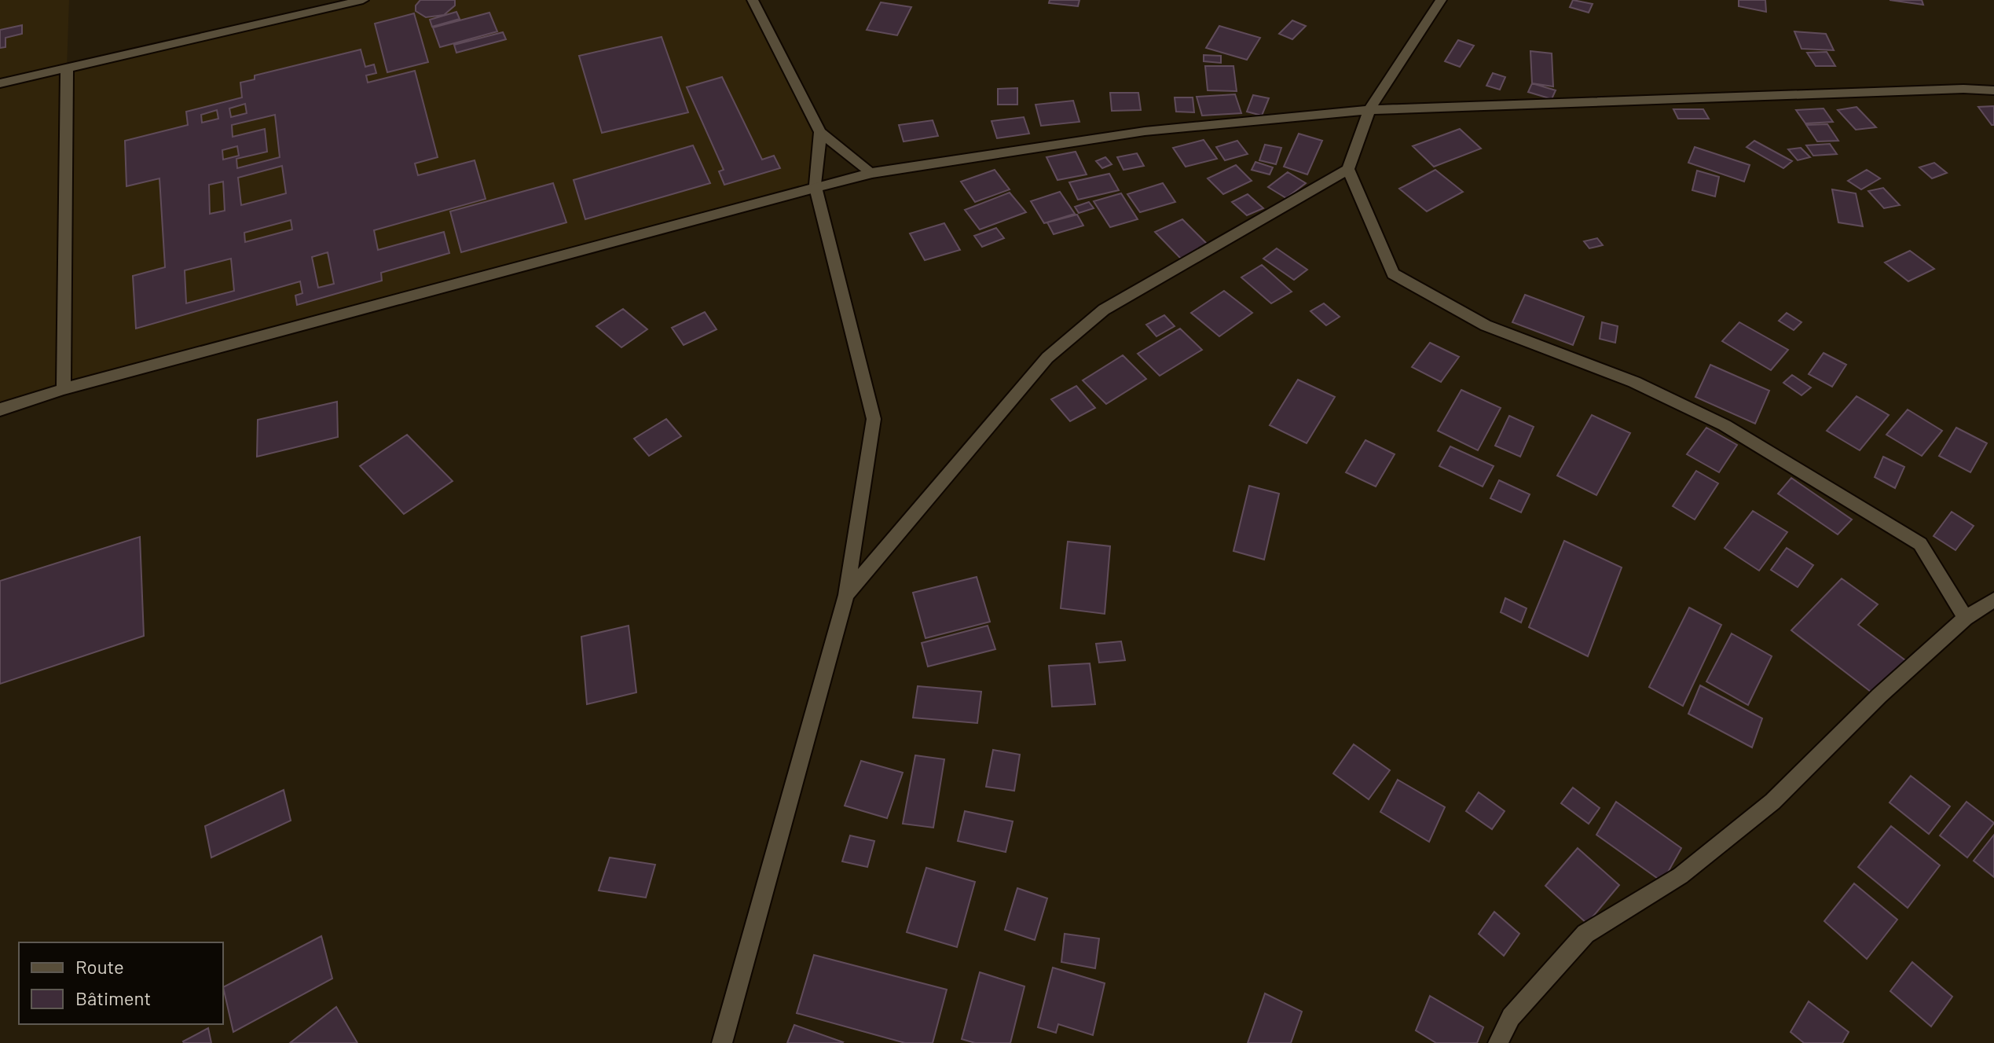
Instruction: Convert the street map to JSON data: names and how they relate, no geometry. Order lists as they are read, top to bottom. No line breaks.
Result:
{"legend":["Route","Bâtiment"]}
